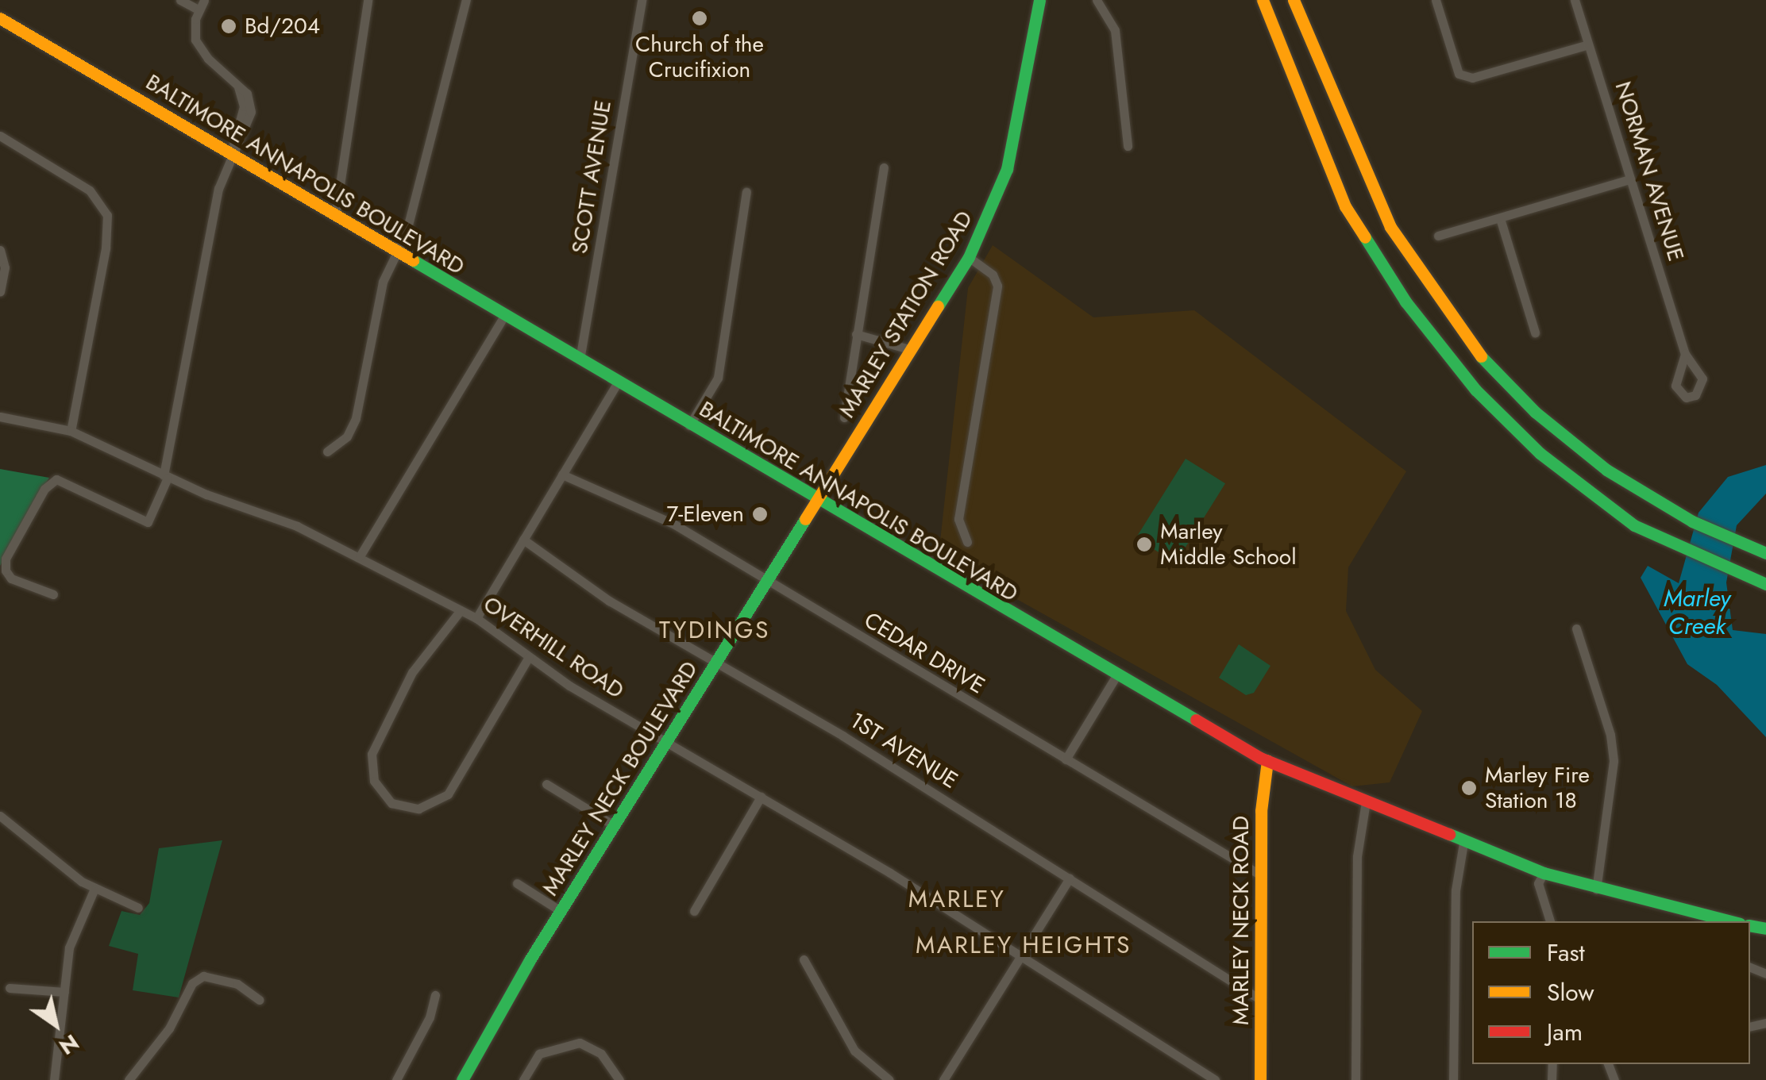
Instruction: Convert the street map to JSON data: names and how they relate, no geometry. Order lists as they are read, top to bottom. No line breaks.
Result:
{"streets":{"main road":["BALTIMORE ANNAPOLIS BOULEVARD","MARLEY STATION ROAD","MARLEY NECK BOULEVARD","MARLEY NECK ROAD"],"street":["NORMAN AVENUE","SCOTT AVENUE","OVERHILL ROAD","CEDAR DRIVE","1ST AVENUE"]},"crossings":[["BALTIMORE ANNAPOLIS BOULEVARD","SCOTT AVENUE"],["BALTIMORE ANNAPOLIS BOULEVARD","MARLEY STATION ROAD"],["BALTIMORE ANNAPOLIS BOULEVARD","MARLEY NECK BOULEVARD"],["BALTIMORE ANNAPOLIS BOULEVARD","MARLEY NECK ROAD"],["MARLEY STATION ROAD","MARLEY NECK BOULEVARD"],["OVERHILL ROAD","MARLEY NECK BOULEVARD"],["CEDAR DRIVE","MARLEY NECK BOULEVARD"],["CEDAR DRIVE","MARLEY NECK ROAD"],["1ST AVENUE","MARLEY NECK BOULEVARD"],["1ST AVENUE","MARLEY NECK ROAD"]],"districts":["TYDINGS","MARLEY","MARLEY HEIGHTS"],"water":["Marley Creek"],"places":["Church of the Crucifixion","Bd/204","7-Eleven","Marley Middle School","Marley Fire Station 18"],"legend":["Fast","Slow","Jam"],"north":"bottom right"}
